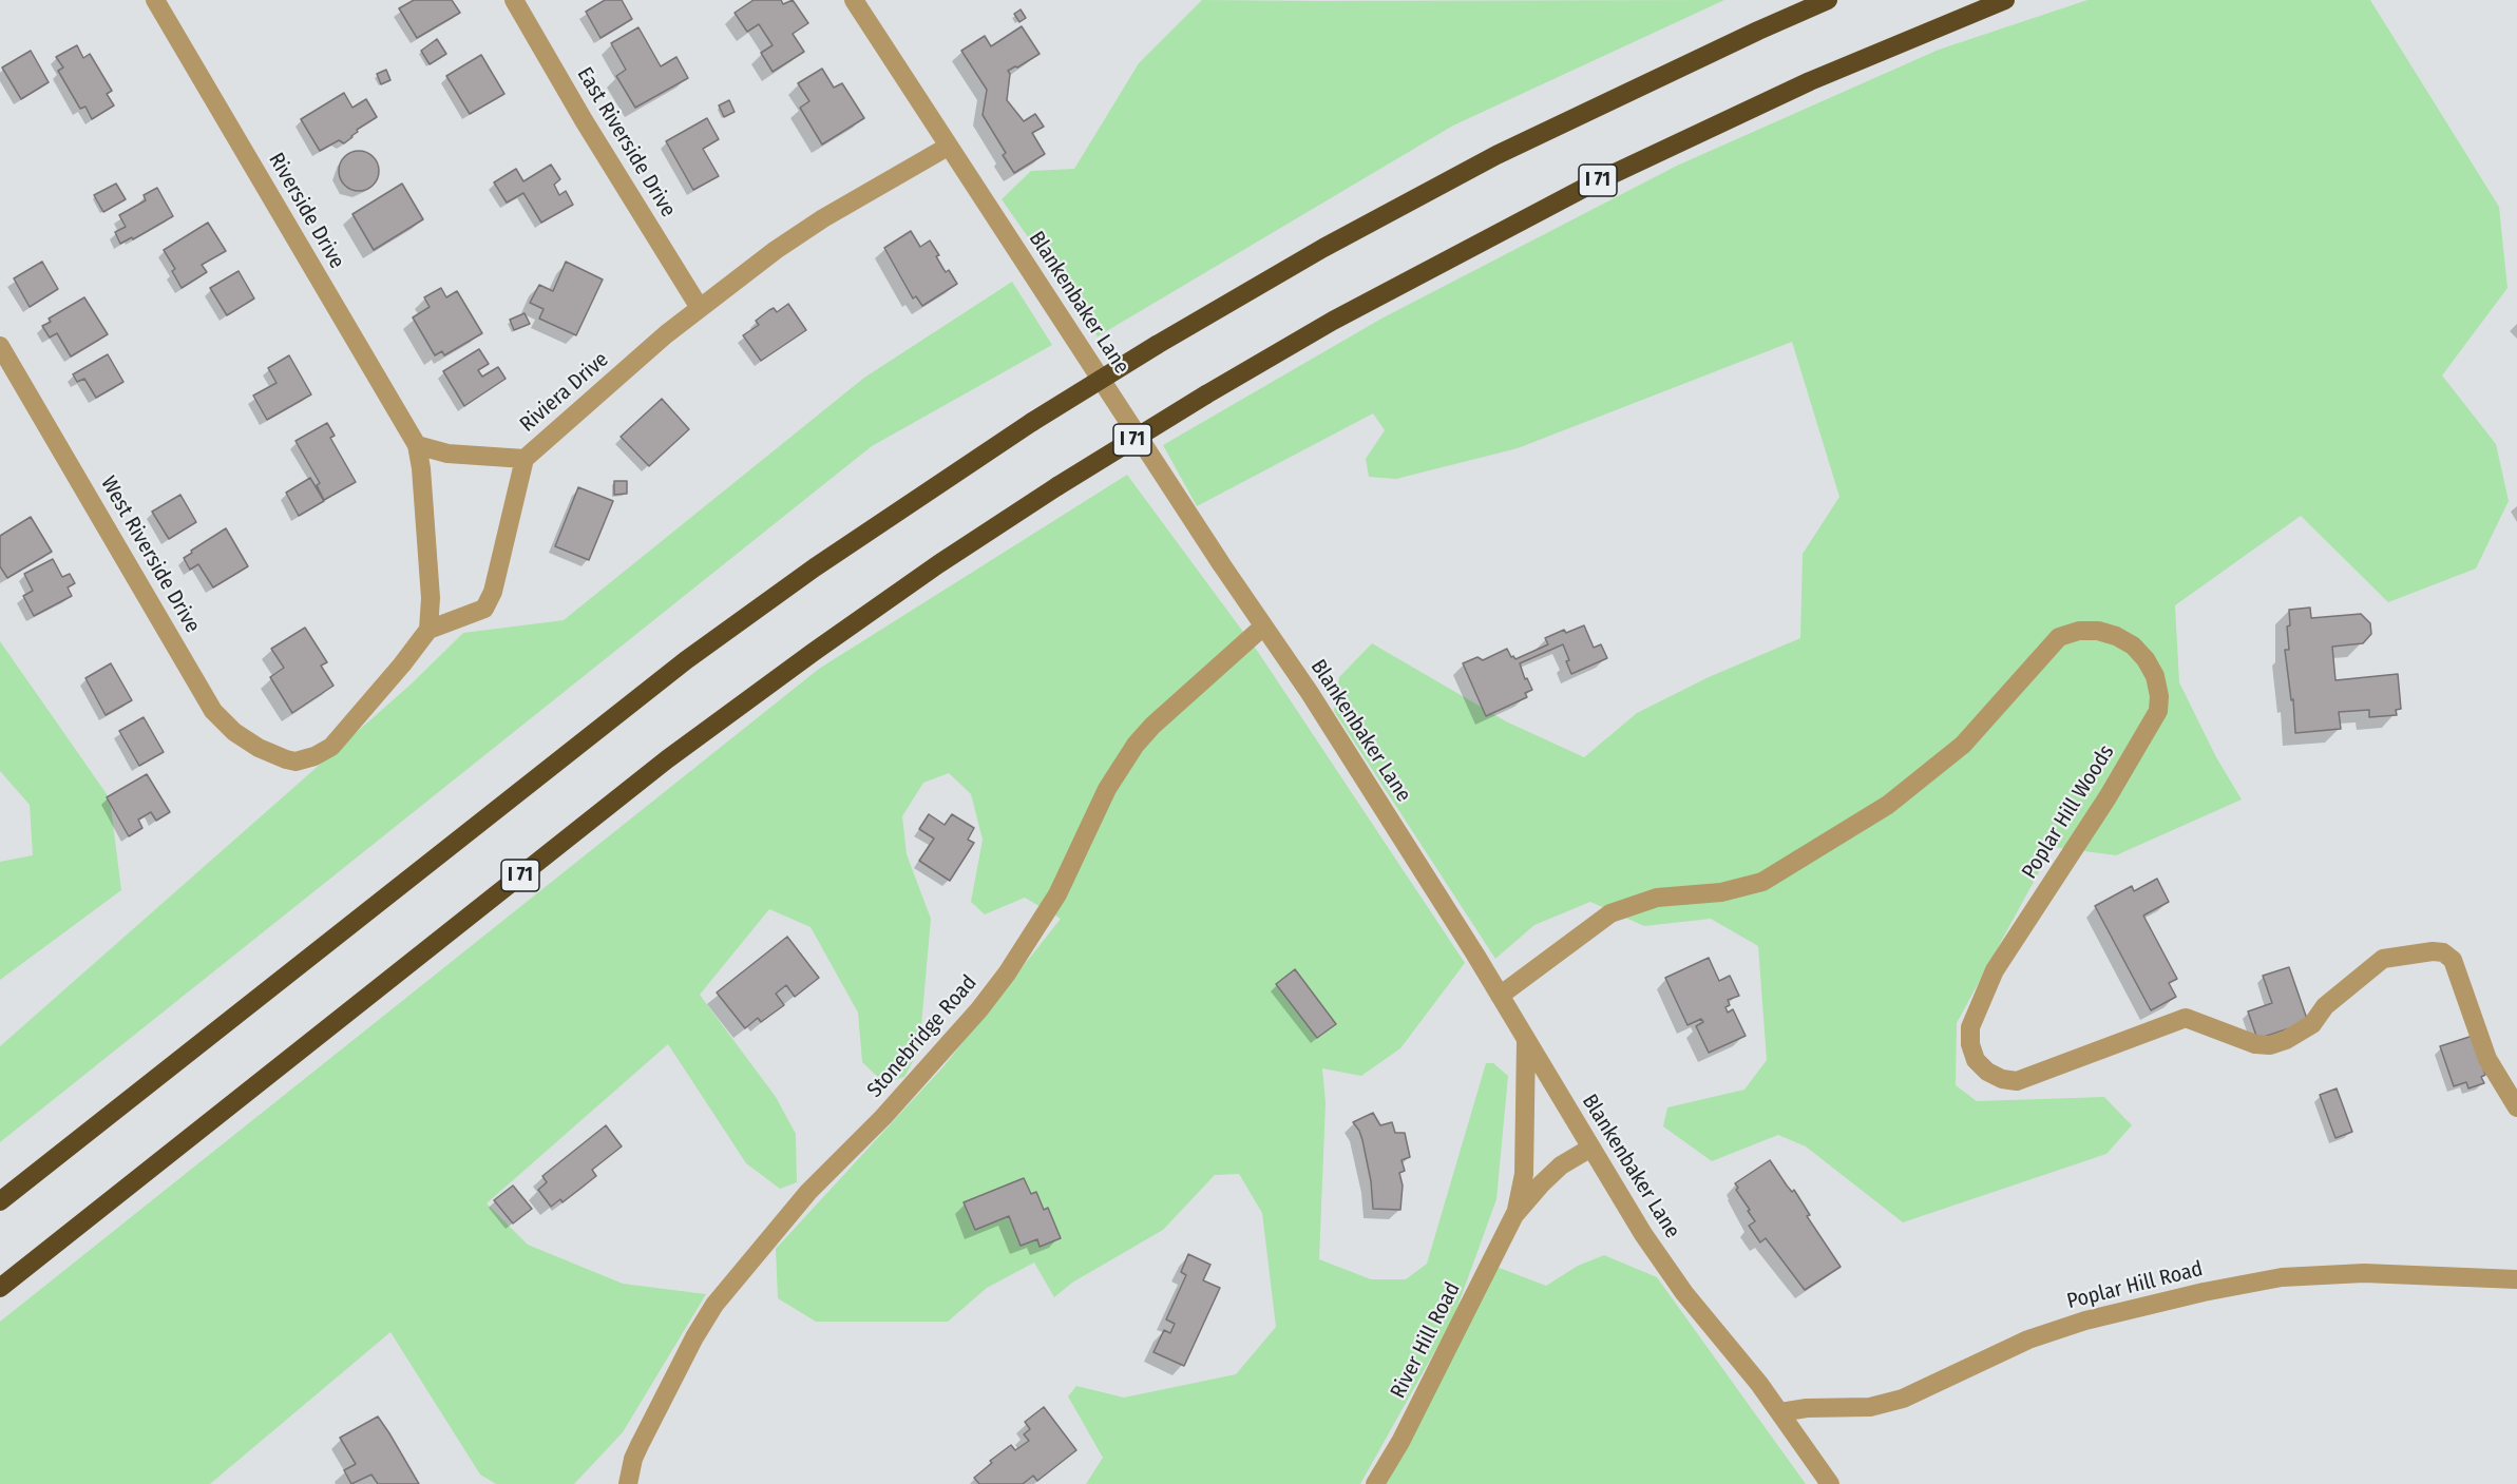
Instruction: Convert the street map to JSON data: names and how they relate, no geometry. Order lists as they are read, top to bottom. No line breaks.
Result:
{"streets":{"highway":["I 71"],"street":["East Riverside Drive","Riverside Drive","Blankenbaker Lane","Riviera Drive","West Riverside Drive","Poplar Hill Woods","Stonebridge Road","Poplar Hill Road","River Hill Road"]},"crossings":[["East Riverside Drive","Riviera Drive"],["Riverside Drive","Riviera Drive"],["Riverside Drive","West Riverside Drive"],["Blankenbaker Lane","Riviera Drive"],["Blankenbaker Lane","Poplar Hill Woods"],["Blankenbaker Lane","Stonebridge Road"],["Blankenbaker Lane","Poplar Hill Road"],["Blankenbaker Lane","River Hill Road"],["Riviera Drive","West Riverside Drive"]]}
